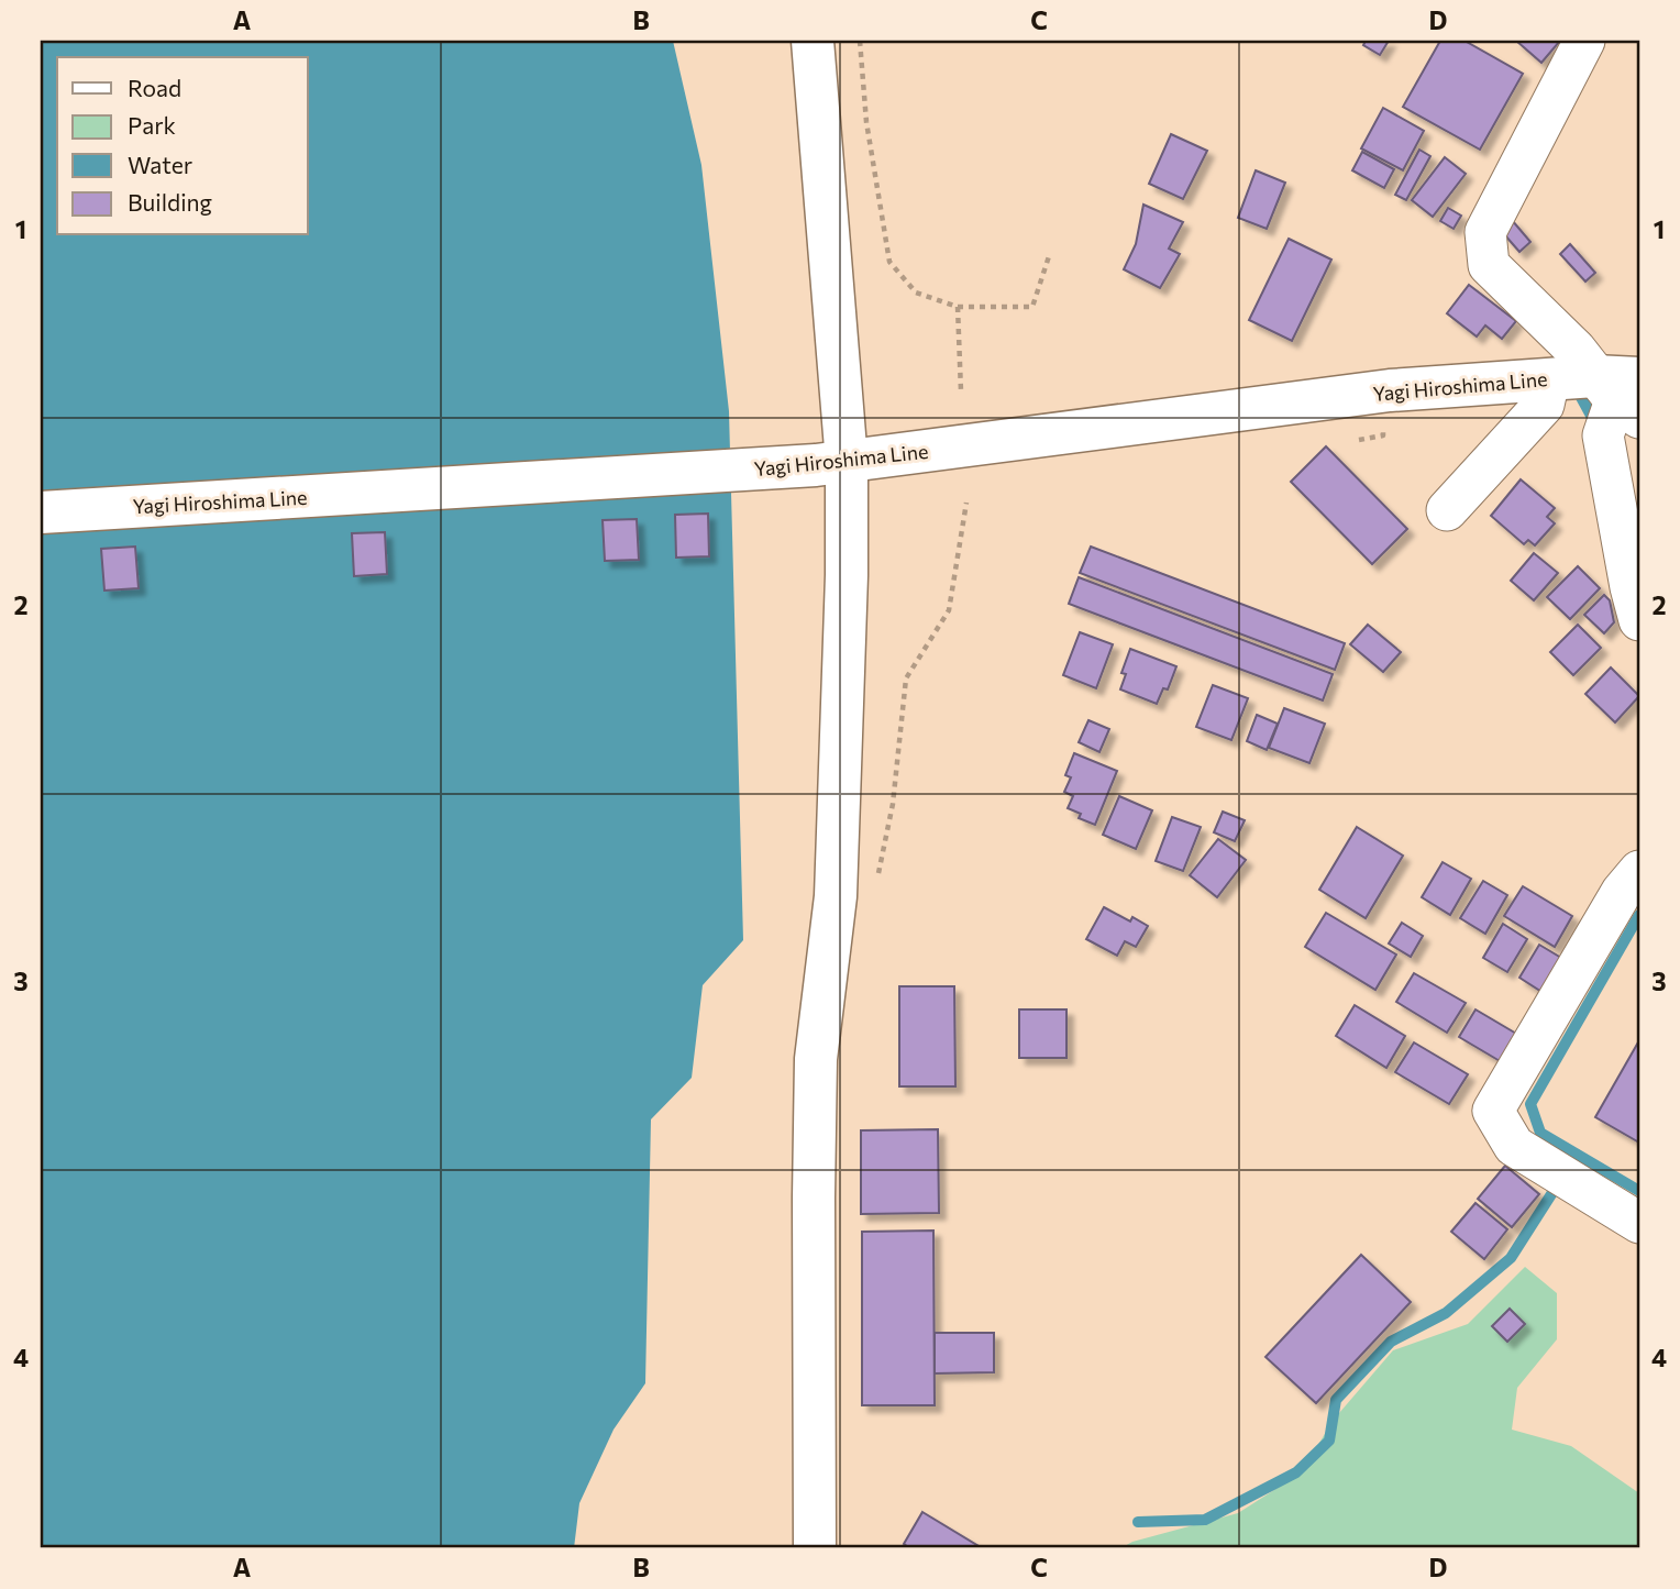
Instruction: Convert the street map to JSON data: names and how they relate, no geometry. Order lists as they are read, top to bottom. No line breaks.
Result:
{"streets":{"main road":["Yagi Hiroshima Line"]},"legend":["Road","Park","Water","Building"],"grid":{"columns":["A","B","C","D"],"rows":["1","2","3","4"]}}
